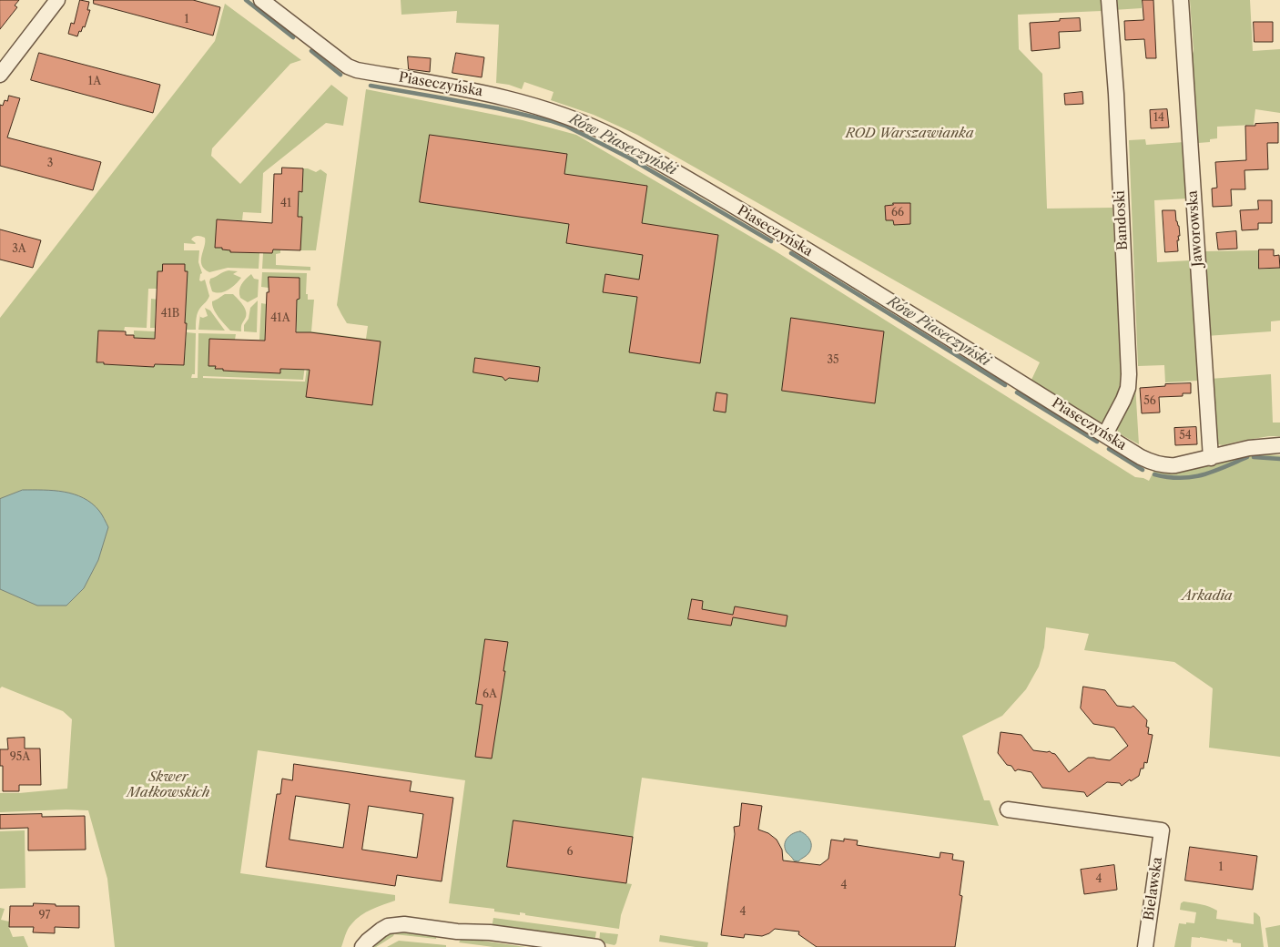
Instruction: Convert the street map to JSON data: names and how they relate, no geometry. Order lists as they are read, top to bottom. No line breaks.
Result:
{"streets":{"street":["Piaseczyńska","Bandoski","Jaworowska","Bielawska"]},"crossings":[["Piaseczyńska","Bandoski"],["Piaseczyńska","Jaworowska"]],"water":["Rów Piaseczyński"],"parks":["ROD Warszawianka","Arkadia","Skwer Małkowskich"],"house_numbers":["1","1A","14","3","41","66","3A","41B","41A","35","56","54","6A","95A","6","1","4","4","4","97"]}
